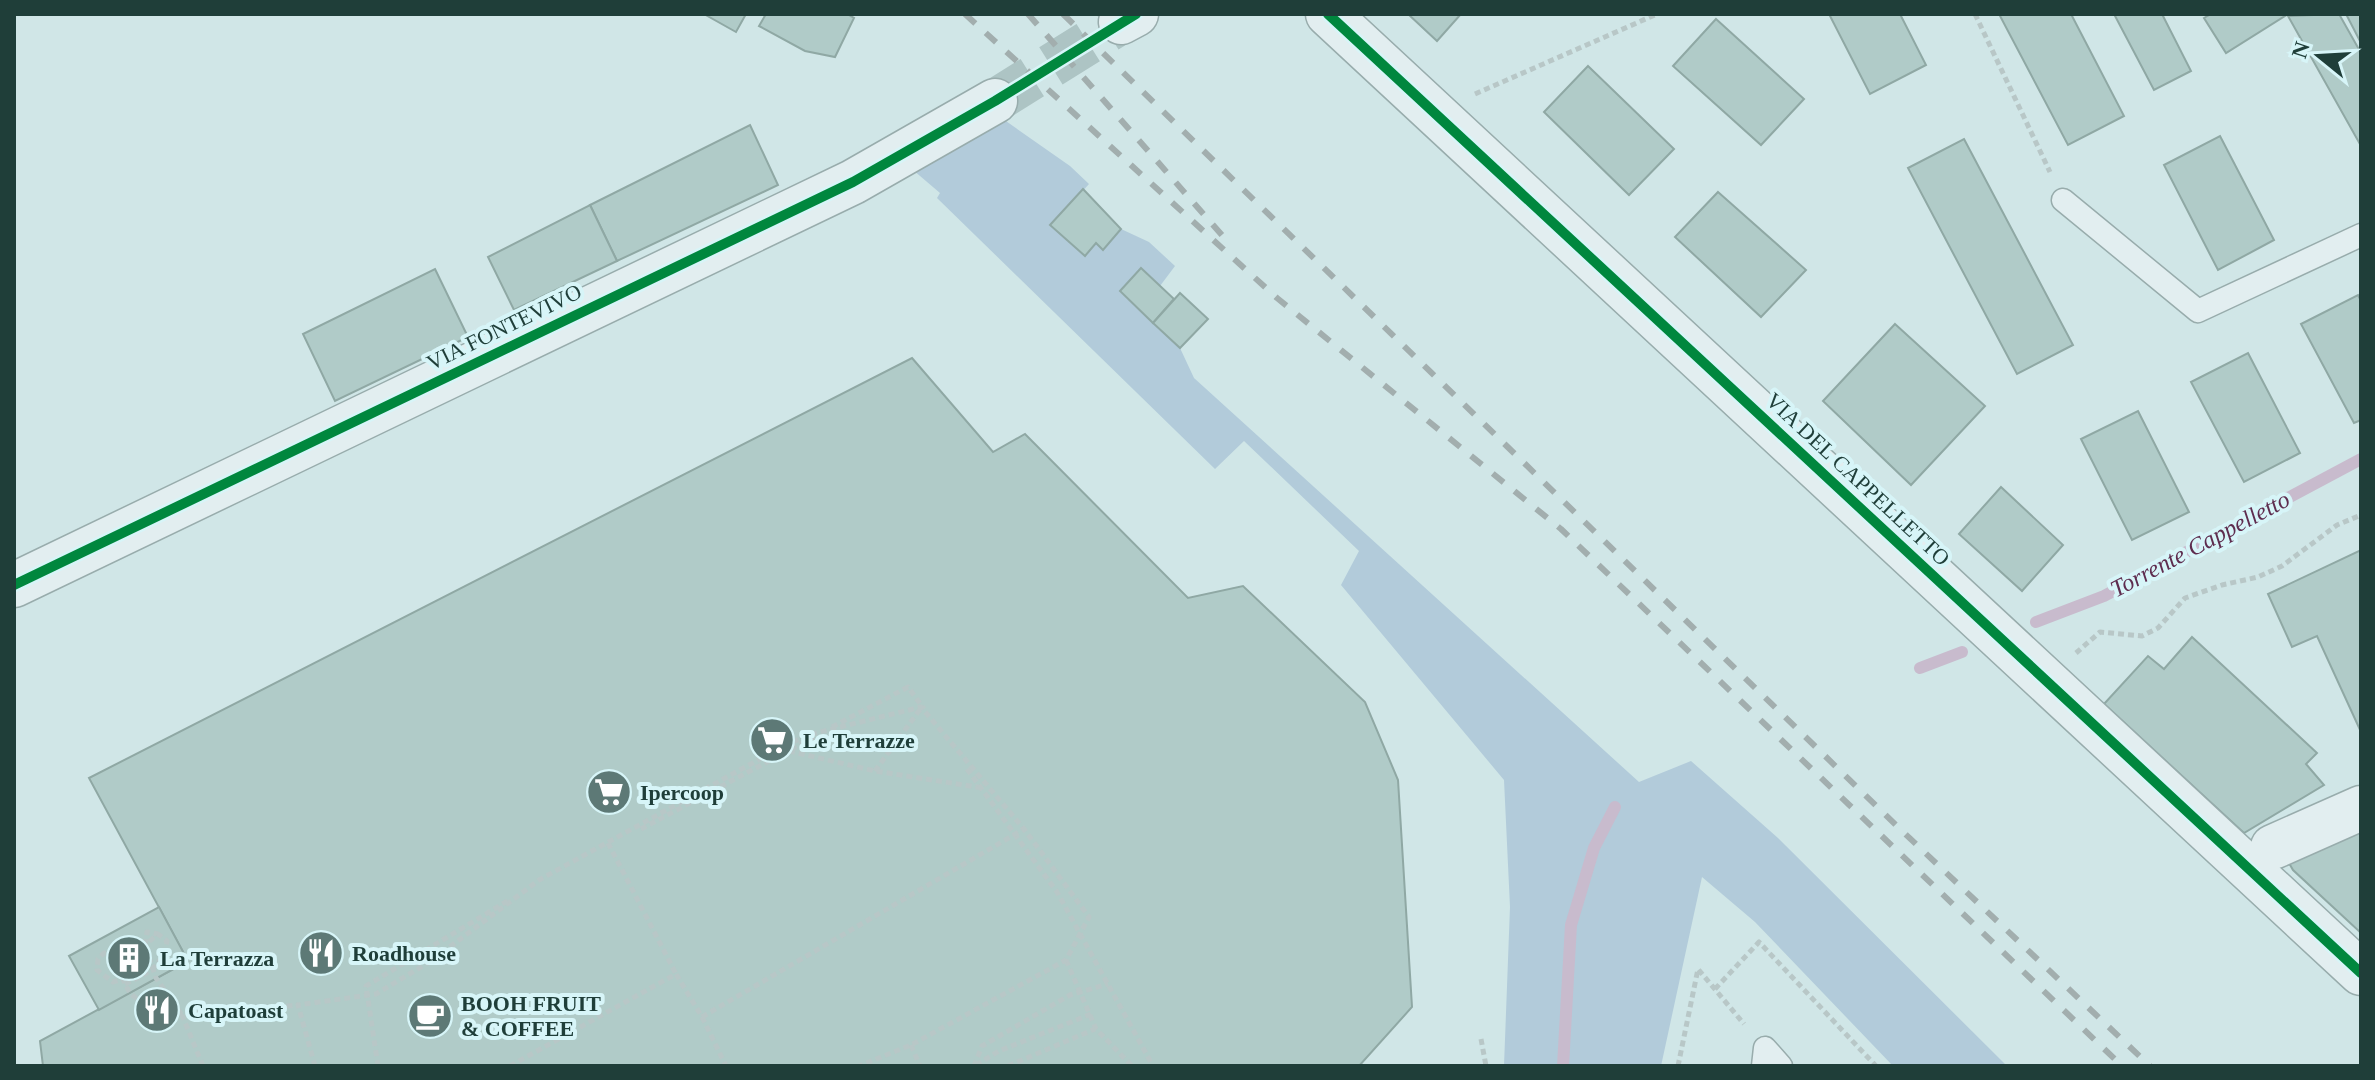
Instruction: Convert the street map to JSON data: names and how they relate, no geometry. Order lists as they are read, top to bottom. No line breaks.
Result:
{"streets":{"street":["VIA FONTEVIVO","VIA DEL CAPPELLETTO"]},"water":["Torrente Cappelletto"],"places":{"supermarket":["Le Terrazze","Ipercoop"],"restaurant":["Roadhouse","Capatoast"],"building":["La Terrazza"],"cafe":["BOOH FRUIT & COFFEE"]},"north":"left"}
